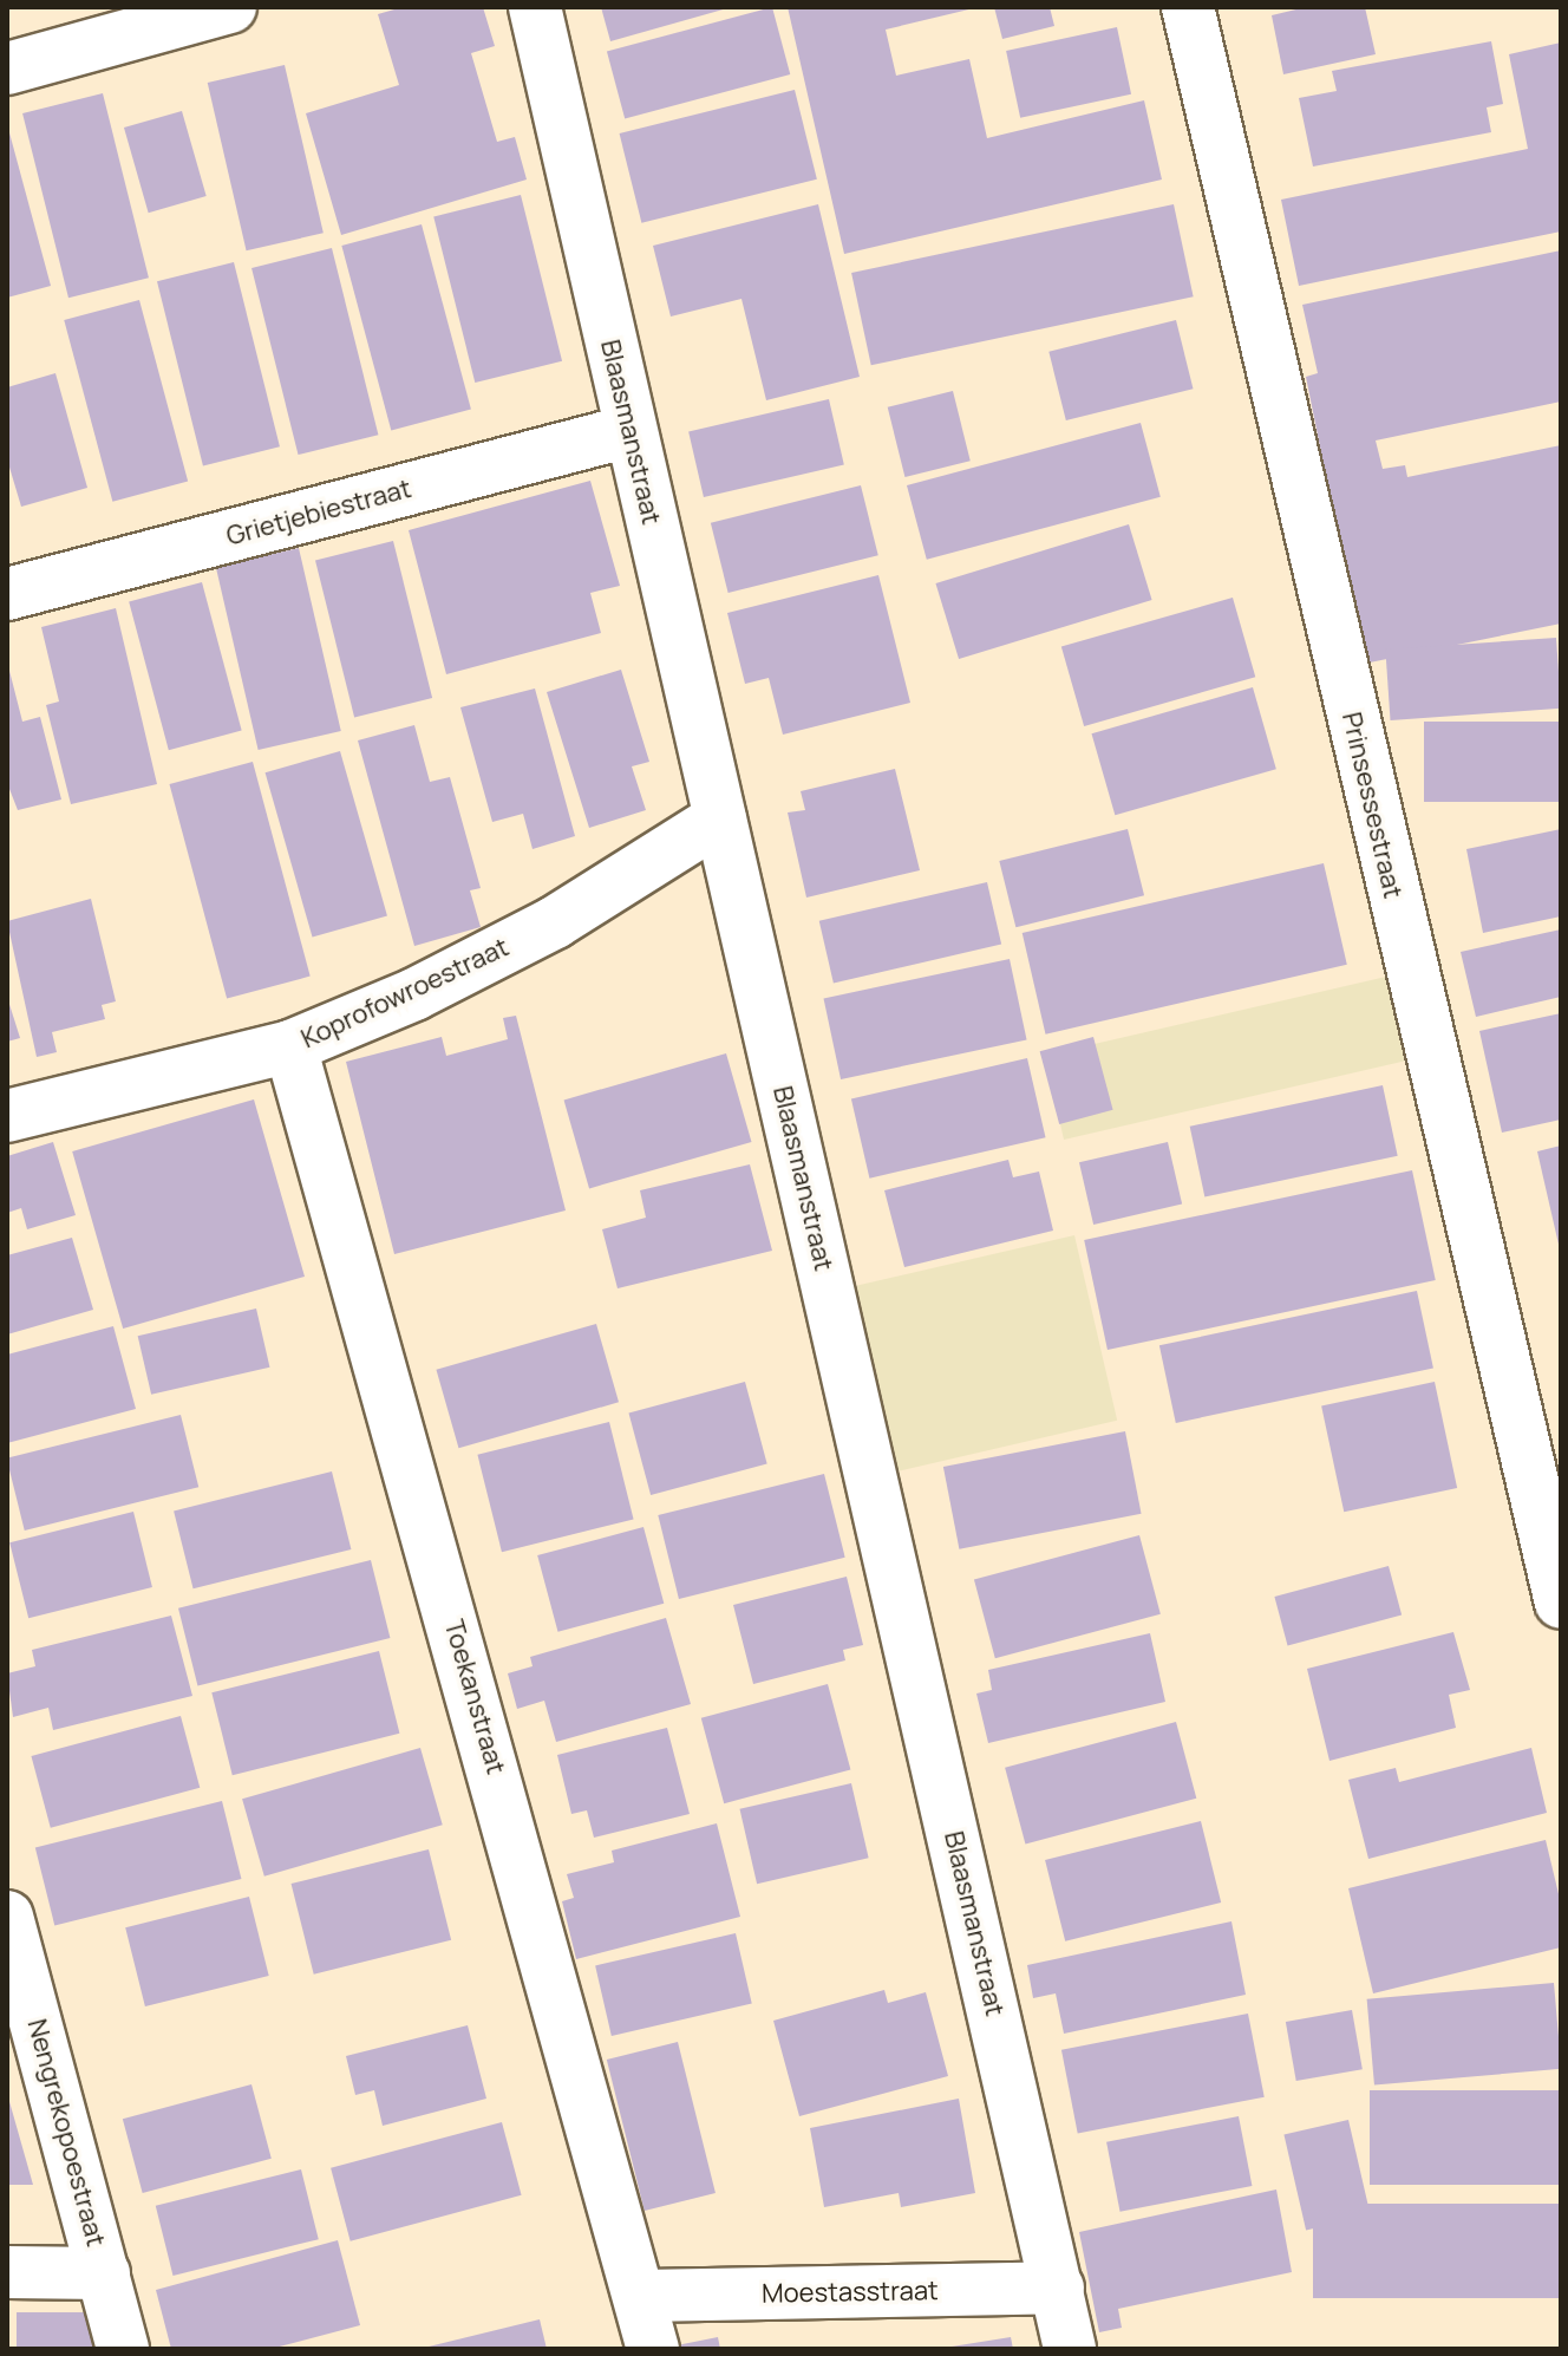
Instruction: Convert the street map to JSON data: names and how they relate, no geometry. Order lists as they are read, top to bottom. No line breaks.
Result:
{"streets":{"street":["Blaasmanstraat","Grietjebiestraat","Prinsessestraat","Koprofowroestraat","Toekanstraat","Nengrekopoestraat","Moestasstraat"]},"crossings":[["Blaasmanstraat","Grietjebiestraat"],["Blaasmanstraat","Koprofowroestraat"],["Blaasmanstraat","Moestasstraat"],["Koprofowroestraat","Toekanstraat"],["Toekanstraat","Moestasstraat"]]}
